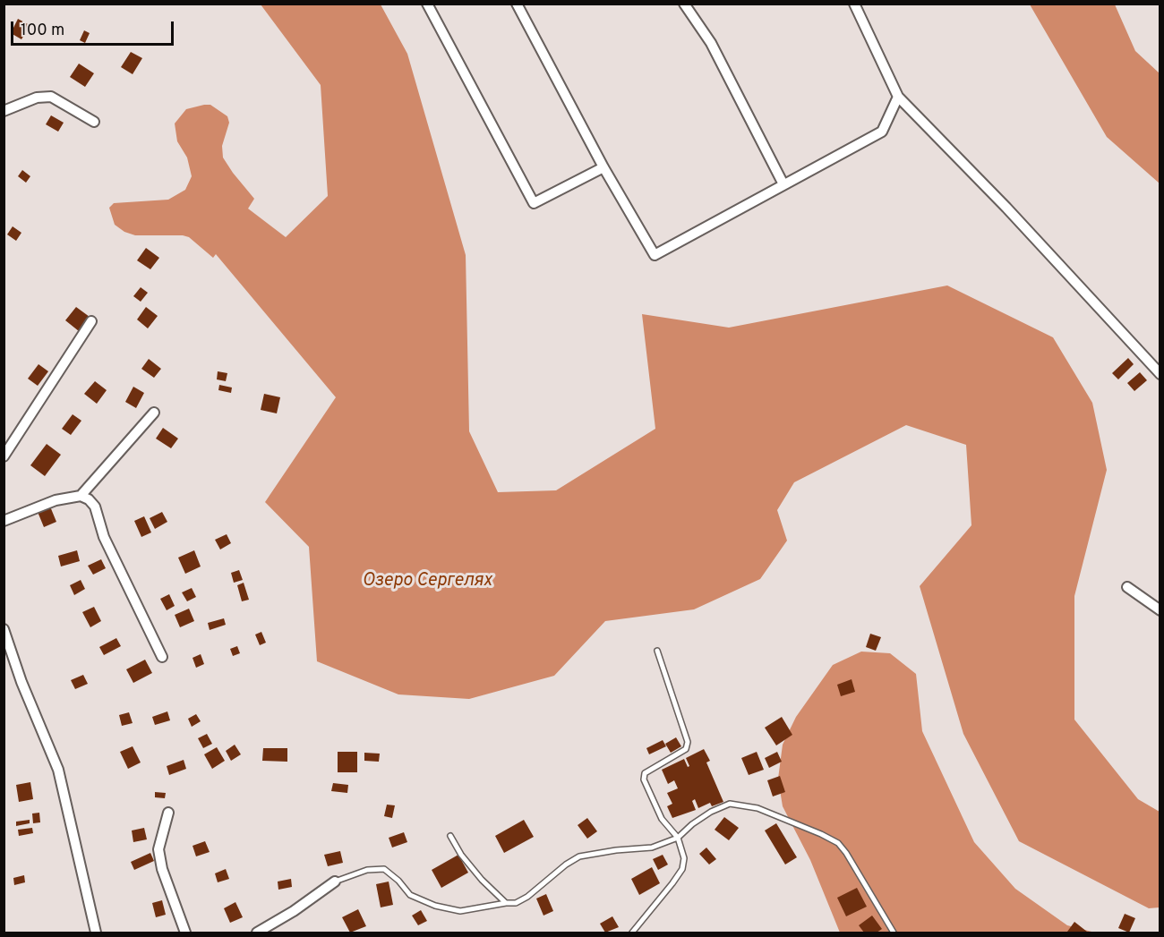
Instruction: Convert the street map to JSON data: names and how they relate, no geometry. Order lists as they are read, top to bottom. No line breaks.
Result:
{"water":["Озеро Сергелях"],"scale_bar":"100 m"}
